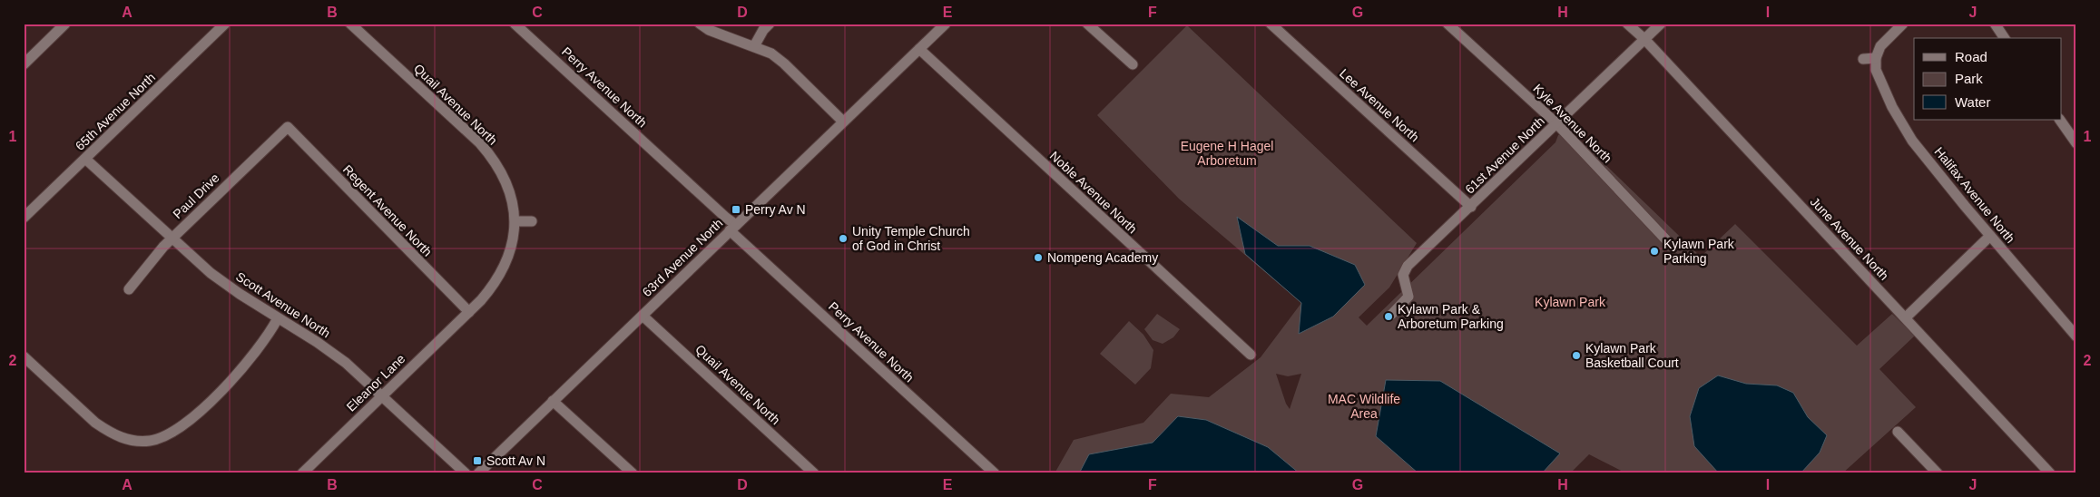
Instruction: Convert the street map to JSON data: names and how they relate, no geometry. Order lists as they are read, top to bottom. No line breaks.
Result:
{"streets":{"street":["Perry Avenue North","Quail Avenue North","Lee Avenue North","65th Avenue North","Kyle Avenue North","61st Avenue North","Noble Avenue North","Halifax Avenue North","Paul Drive","Regent Avenue North","June Avenue North","63rd Avenue North","Scott Avenue North","Eleanor Lane"]},"crossings":[["Perry Avenue North","63rd Avenue North"],["Quail Avenue North","Regent Avenue North"],["Quail Avenue North","63rd Avenue North"],["Quail Avenue North","Eleanor Lane"],["Lee Avenue North","61st Avenue North"],["65th Avenue North","Scott Avenue North"],["Kyle Avenue North","61st Avenue North"],["61st Avenue North","June Avenue North"],["Noble Avenue North","63rd Avenue North"],["Paul Drive","Regent Avenue North"],["Paul Drive","Scott Avenue North"],["Regent Avenue North","Eleanor Lane"],["Scott Avenue North","Eleanor Lane"]],"parks":["Eugene H Hagel Arboretum","Kylawn Park","MAC Wildlife Area"],"places":{"transit":["Perry Av N","Scott Av N"],"other":["Unity Temple Church of God in Christ","Kylawn Park Parking","Nompeng Academy","Kylawn Park & Arboretum Parking","Kylawn Park Basketball Court"]},"legend":["Road","Park","Water"],"grid":{"columns":["A","B","C","D","E","F","G","H","I","J"],"rows":["1","2"]}}
